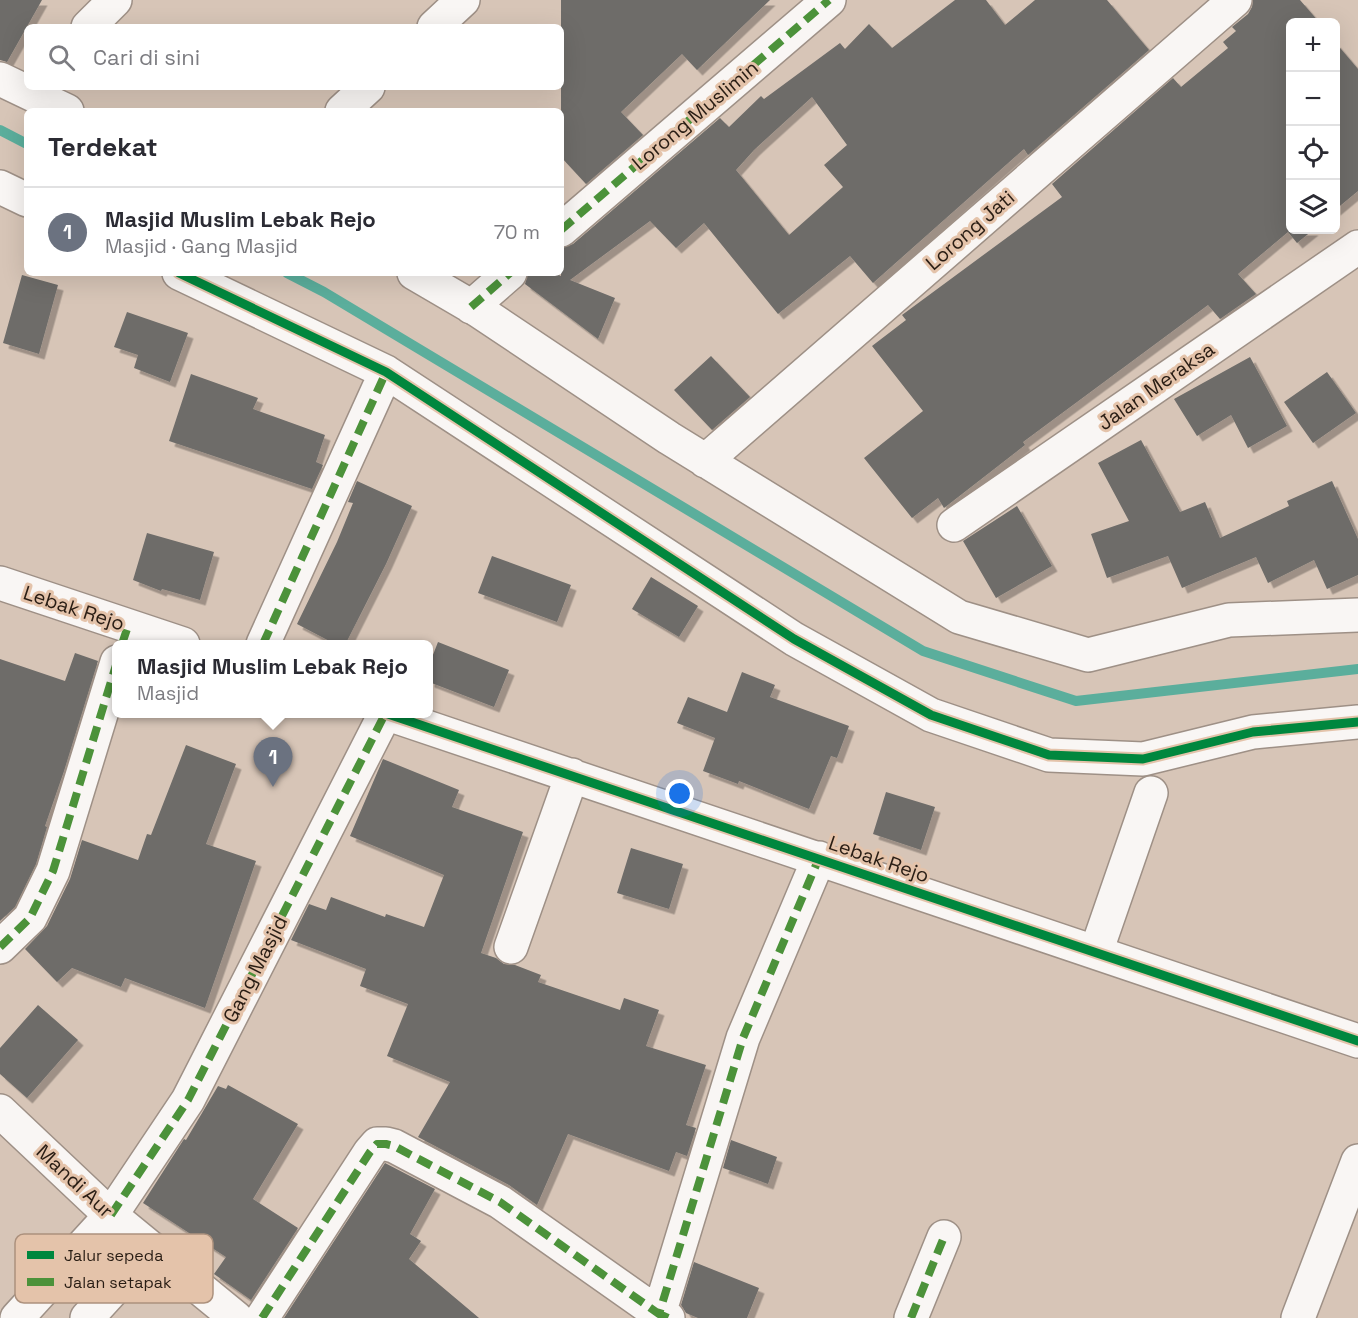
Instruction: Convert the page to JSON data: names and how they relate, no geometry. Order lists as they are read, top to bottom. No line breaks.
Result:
{"streets":{"street":["Lorong Muslimin","Lorong Jati","Jalan Meraksa","Lebak Rejo","Gang Masjid","Mandi Aur"]},"crossings":[["Gang Masjid","Mandi Aur"]],"legend":["Jalur sepeda","Jalan setapak"],"page":{"map_buttons":["+","−"],"search":"Cari di sini","heading":"Terdekat","list":[{"mark":"1","name":"Masjid Muslim Lebak Rejo","note":"Masjid · Gang Masjid","value":"70 m"}],"popup":["Masjid Muslim Lebak Rejo","Masjid"],"pins":"1"}}
